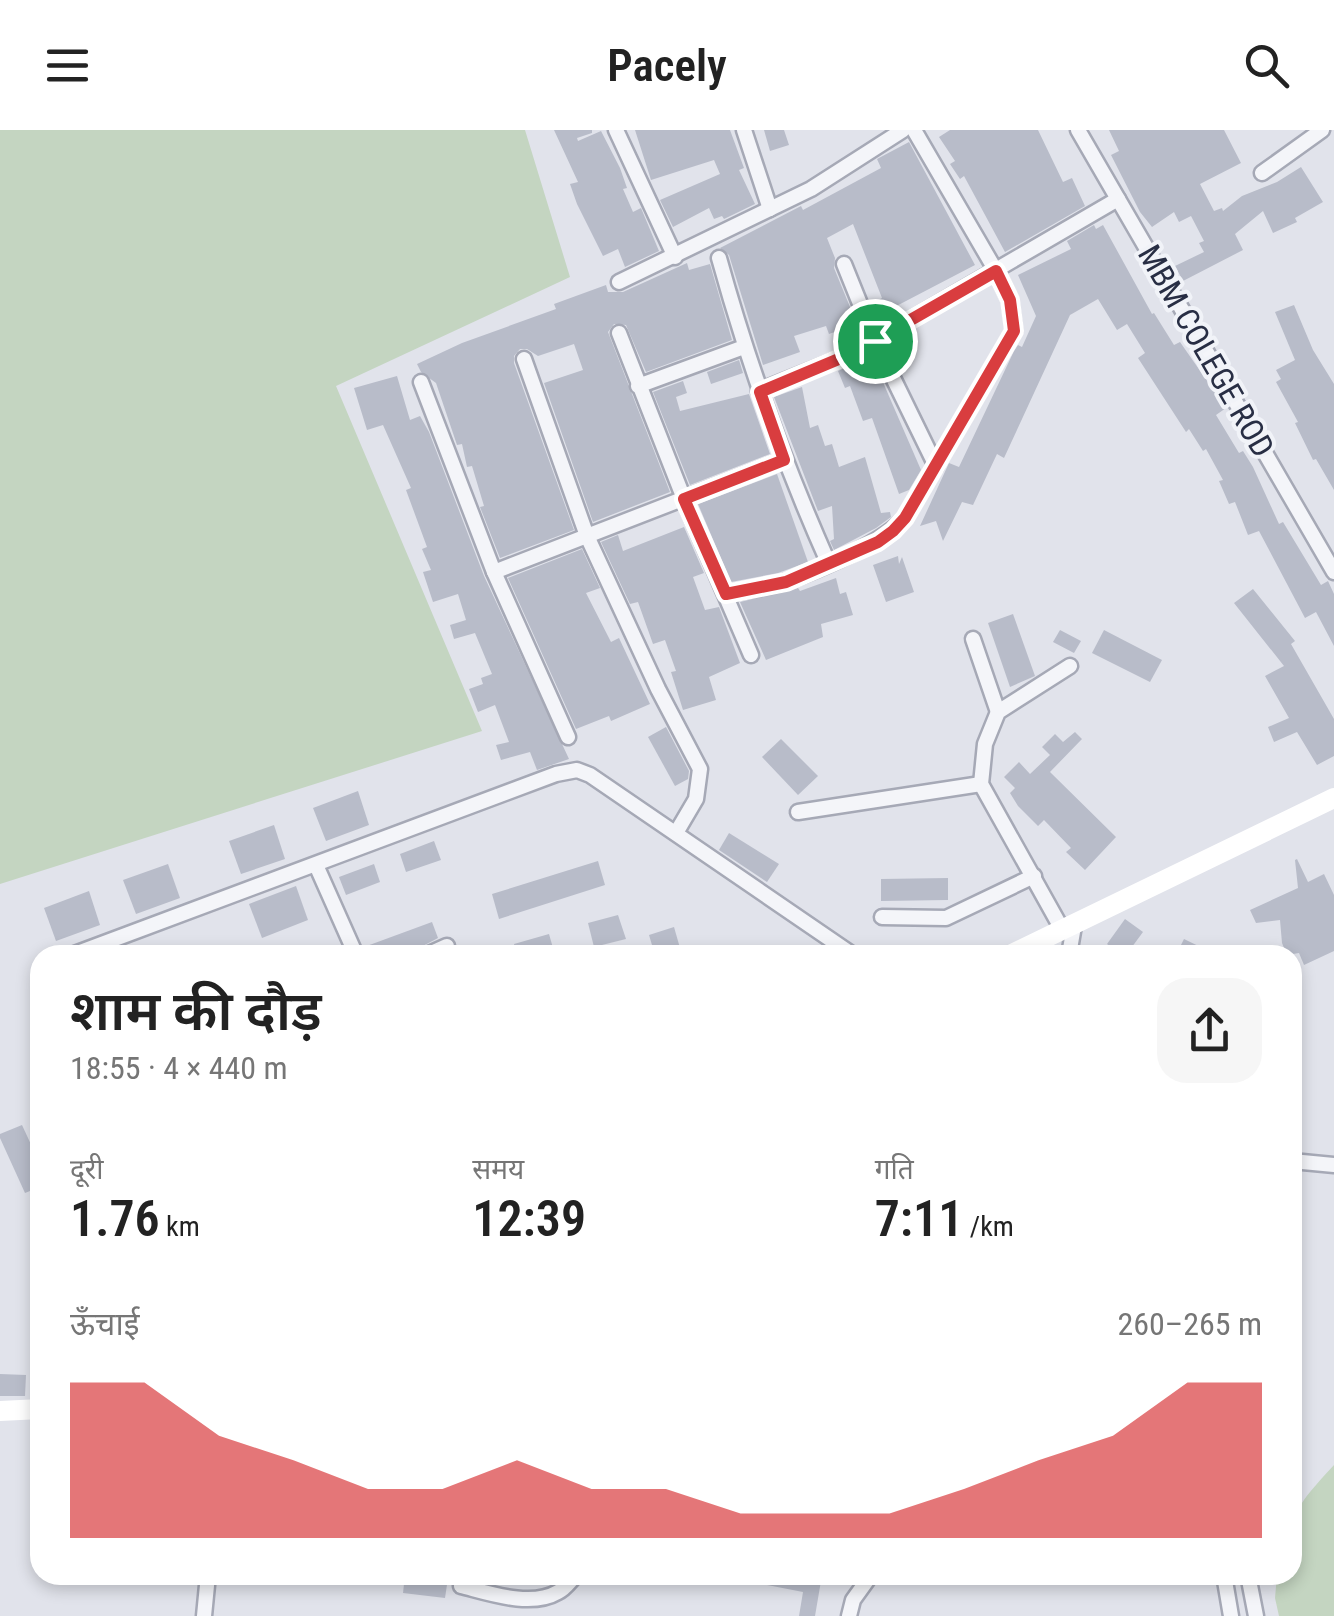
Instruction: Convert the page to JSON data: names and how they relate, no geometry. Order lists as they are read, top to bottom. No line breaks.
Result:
{"streets":{"street":["MBM COLEGE ROD"]},"page":{"header":"Pacely","heading":["शाम की दौड़","18:55 · 4 × 440 m"],"stats":[["दूरी","1.76 km"],["समय","12:39"],["गति","7:11 /km"]],"chart":["ऊँचाई","260–265 m"]}}
